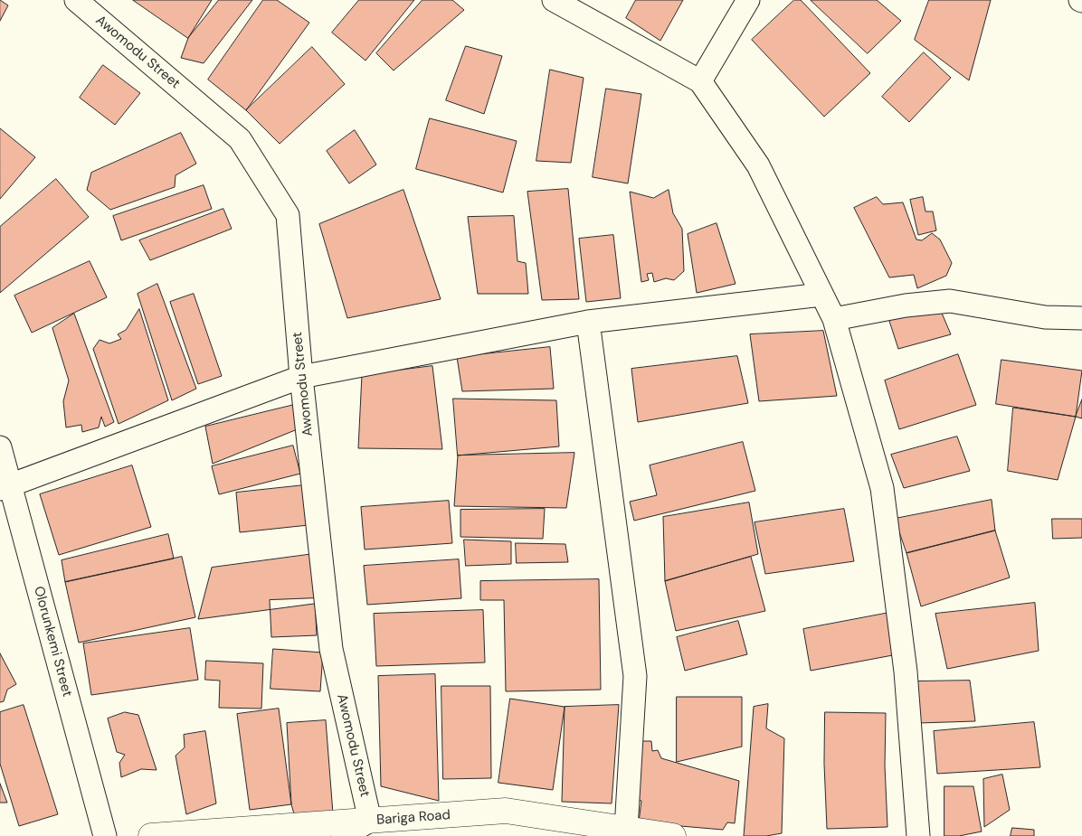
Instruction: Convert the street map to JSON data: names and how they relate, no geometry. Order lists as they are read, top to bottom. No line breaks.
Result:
{"streets":{"street":["Awomodu Street","Olorunkemi Street","Bariga Road"]},"crossings":[["Awomodu Street","Bariga Road"]]}
